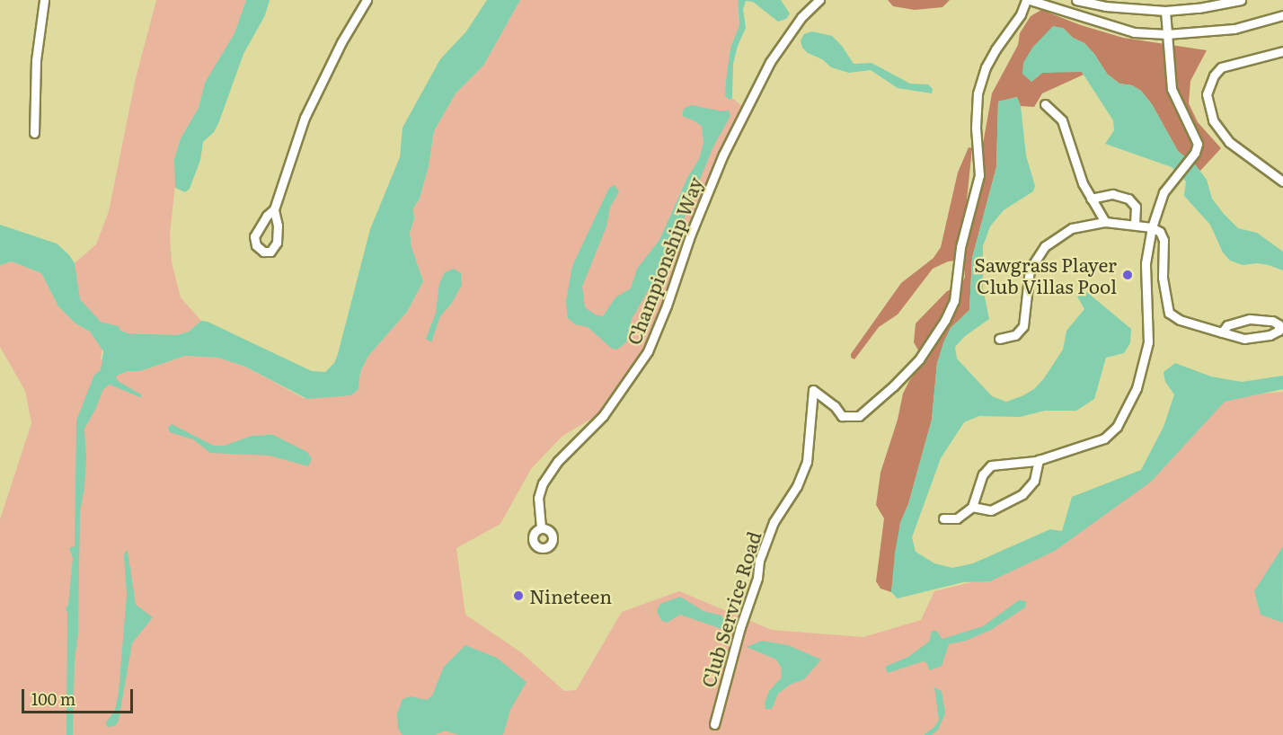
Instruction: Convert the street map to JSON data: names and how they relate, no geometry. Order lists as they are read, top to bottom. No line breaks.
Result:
{"streets":{"street":["Championship Way","Club Service Road"]},"places":["Sawgrass Player Club Villas Pool","Nineteen"],"scale_bar":"100 m"}
